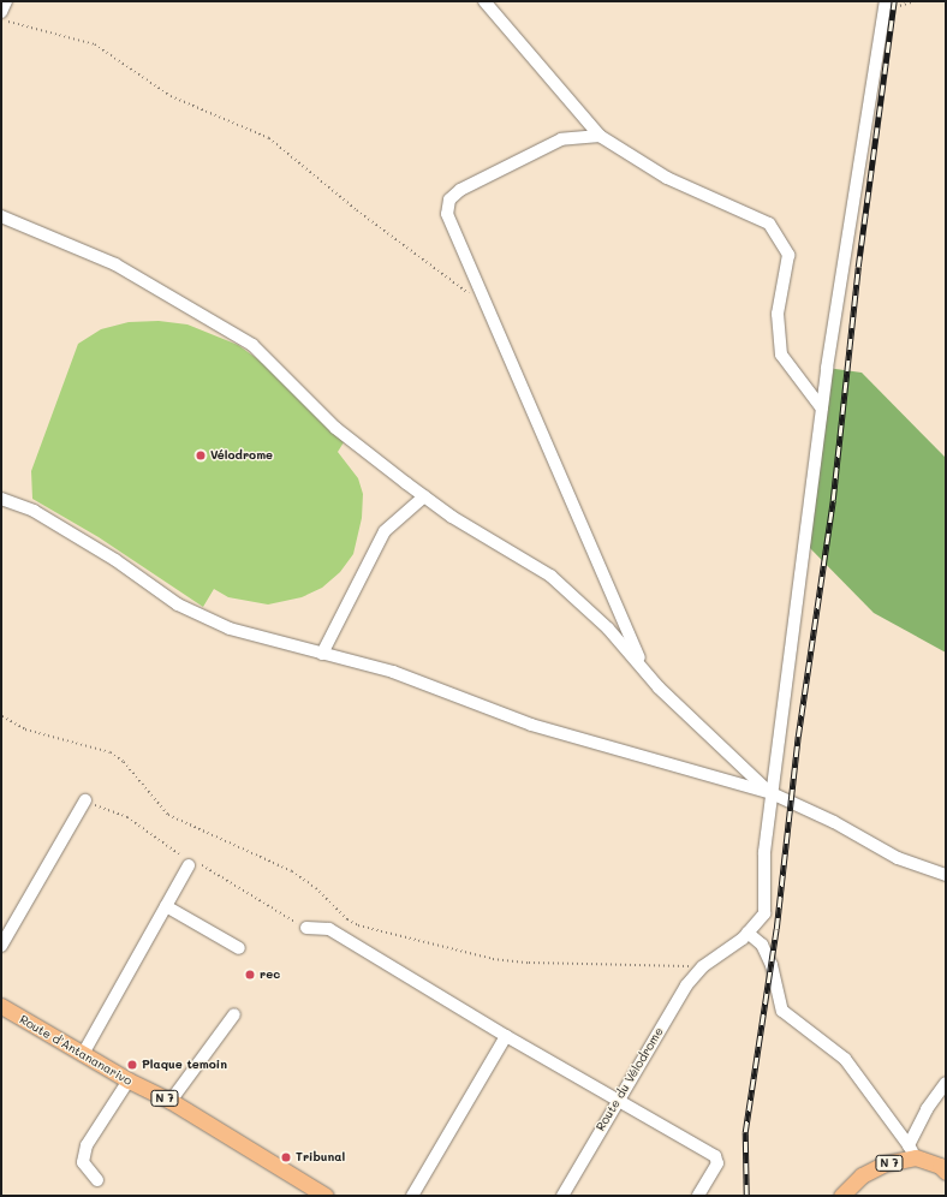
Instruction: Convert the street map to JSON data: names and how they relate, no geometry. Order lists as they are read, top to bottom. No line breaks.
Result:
{"streets":{"main road":["Route d'Antananarivo","N 7"],"street":["Route du Vélodrome"]},"places":["Vélodrome","rec","Plaque temoin","Tribunal"]}
